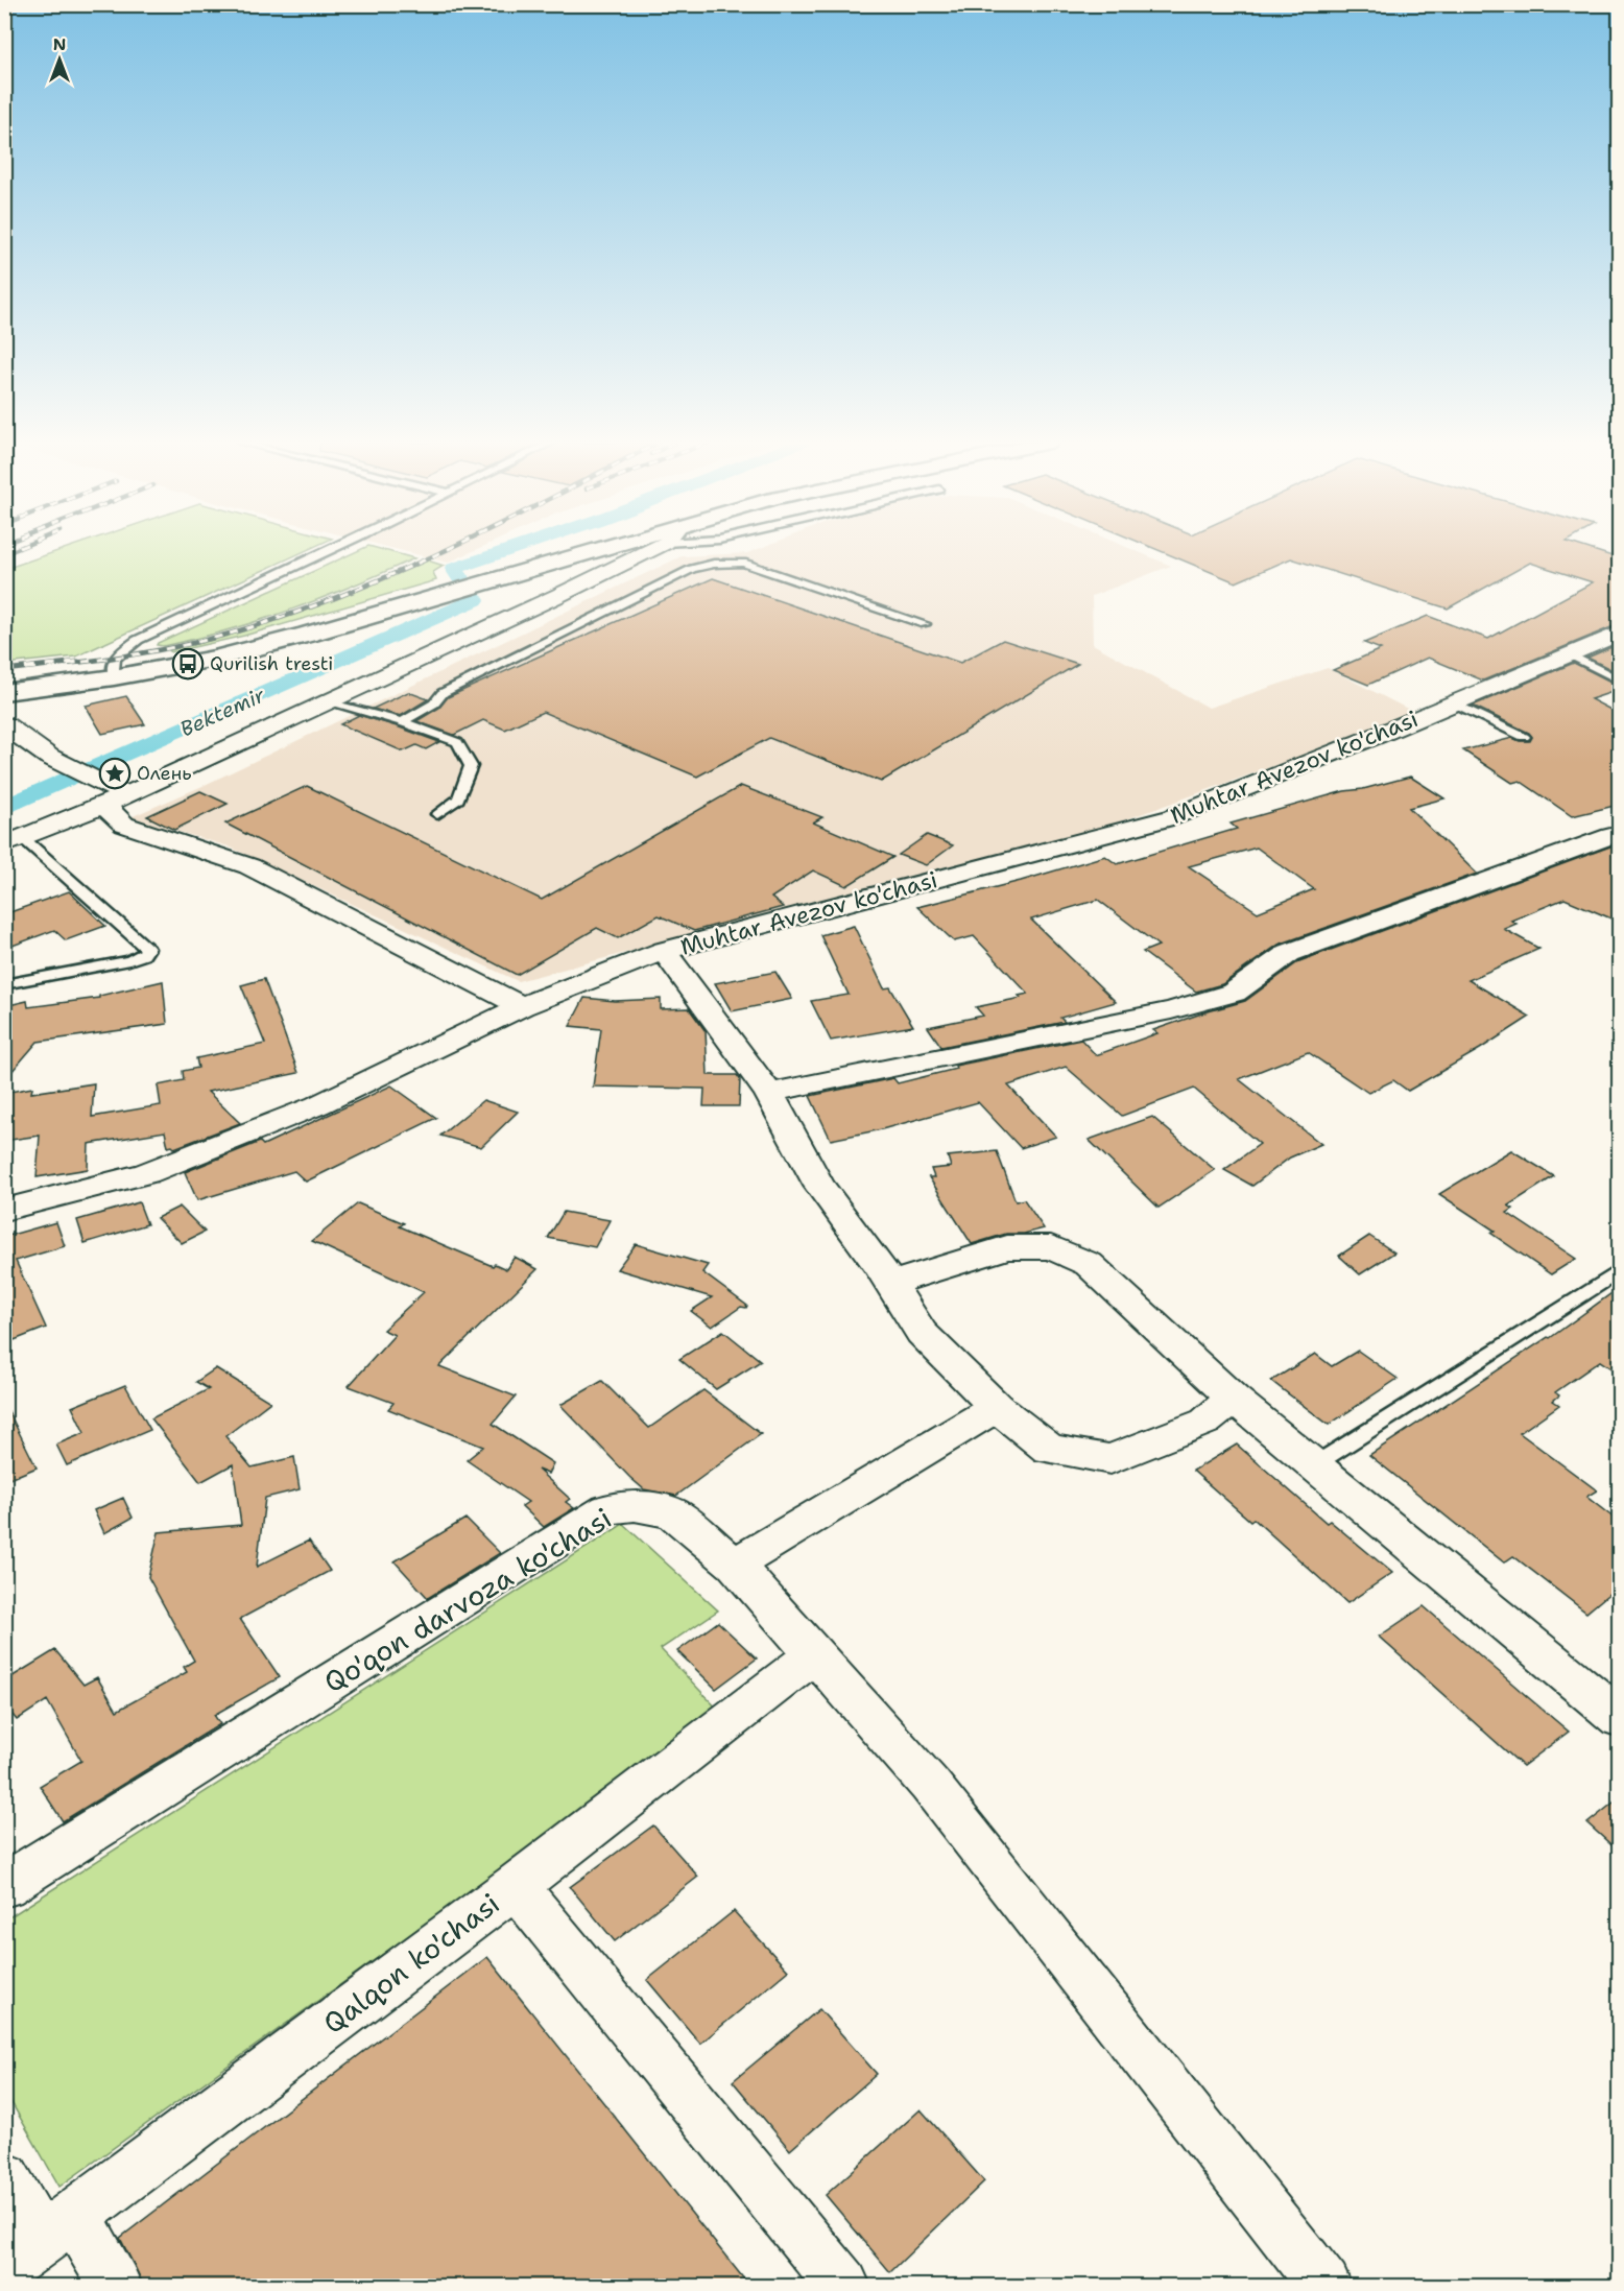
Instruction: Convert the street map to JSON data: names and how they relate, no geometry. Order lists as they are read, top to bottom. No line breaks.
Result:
{"streets":{"street":["Muhtar Avezov ko'chasi","Qo'qon darvoza ko'chasi","Qalqon ko'chasi"]},"crossings":[["Qo'qon darvoza ko'chasi","Qalqon ko'chasi"]],"water":["Bektemir"],"places":{"bus stop":["Qurilish tresti"],"place":["Олень"]},"north":"top"}
